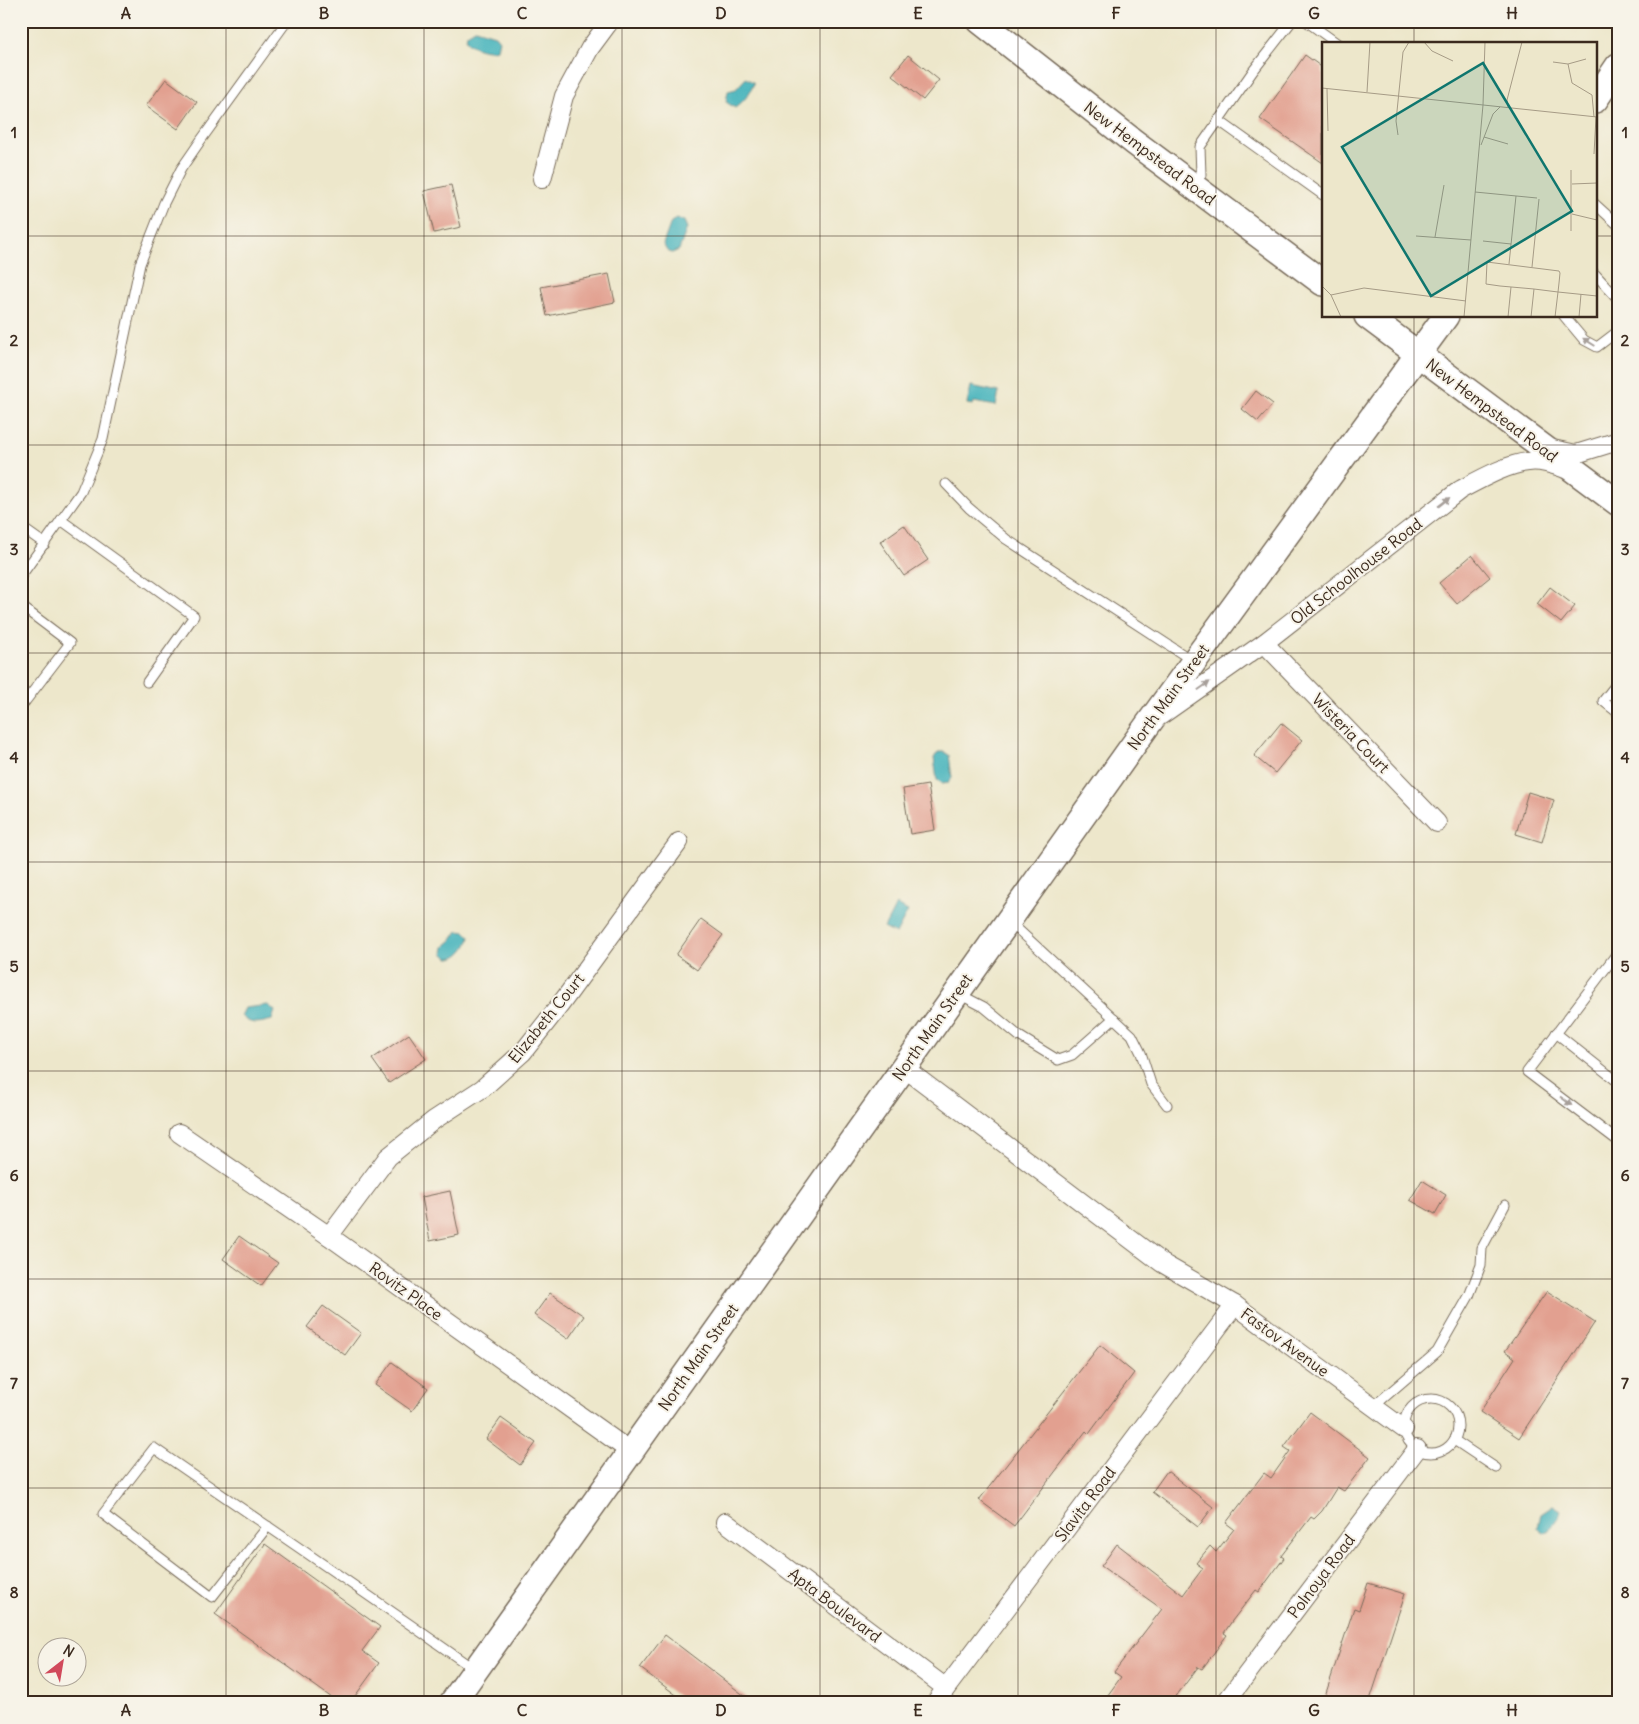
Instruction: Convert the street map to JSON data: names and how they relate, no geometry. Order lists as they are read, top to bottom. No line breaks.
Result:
{"streets":{"main road":["New Hempstead Road","North Main Street"],"street":["Old Schoolhouse Road","Wisteria Court","Elizabeth Court","Rovitz Place","Fastov Avenue","Slavita Road","Polnoya Road","Apta Boulevard"]},"crossings":[["New Hempstead Road","Old Schoolhouse Road"],["New Hempstead Road","North Main Street"],["Old Schoolhouse Road","North Main Street"],["Old Schoolhouse Road","Wisteria Court"],["North Main Street","Rovitz Place"],["North Main Street","Fastov Avenue"],["Elizabeth Court","Rovitz Place"],["Fastov Avenue","Slavita Road"],["Fastov Avenue","Polnoya Road"],["Slavita Road","Apta Boulevard"]],"one_way":["Old Schoolhouse Road"],"north":"top right","grid":{"columns":["A","B","C","D","E","F","G","H"],"rows":["1","2","3","4","5","6","7","8"]}}
